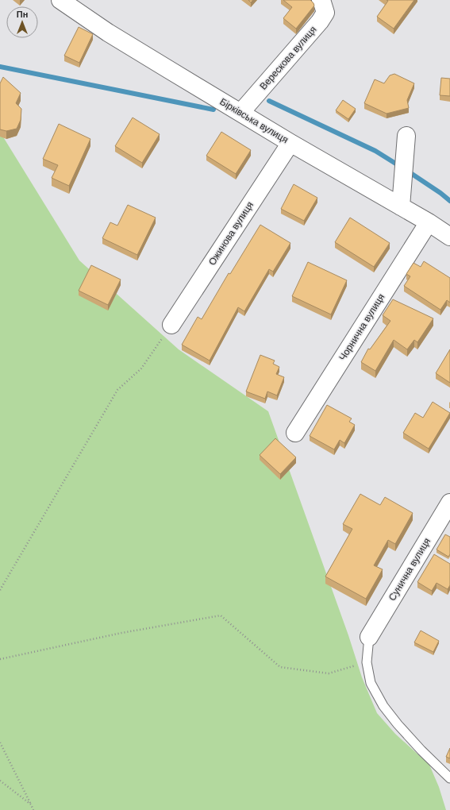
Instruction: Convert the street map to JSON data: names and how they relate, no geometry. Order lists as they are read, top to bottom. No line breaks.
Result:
{"streets":{"street":["Верескова вулиця","Бірківська вулиця","Ожинова вулиця","Чорнична вулиця","Сунична вулиця"]},"crossings":[["Верескова вулиця","Бірківська вулиця"],["Бірківська вулиця","Ожинова вулиця"],["Бірківська вулиця","Чорнична вулиця"]],"north":"top"}
